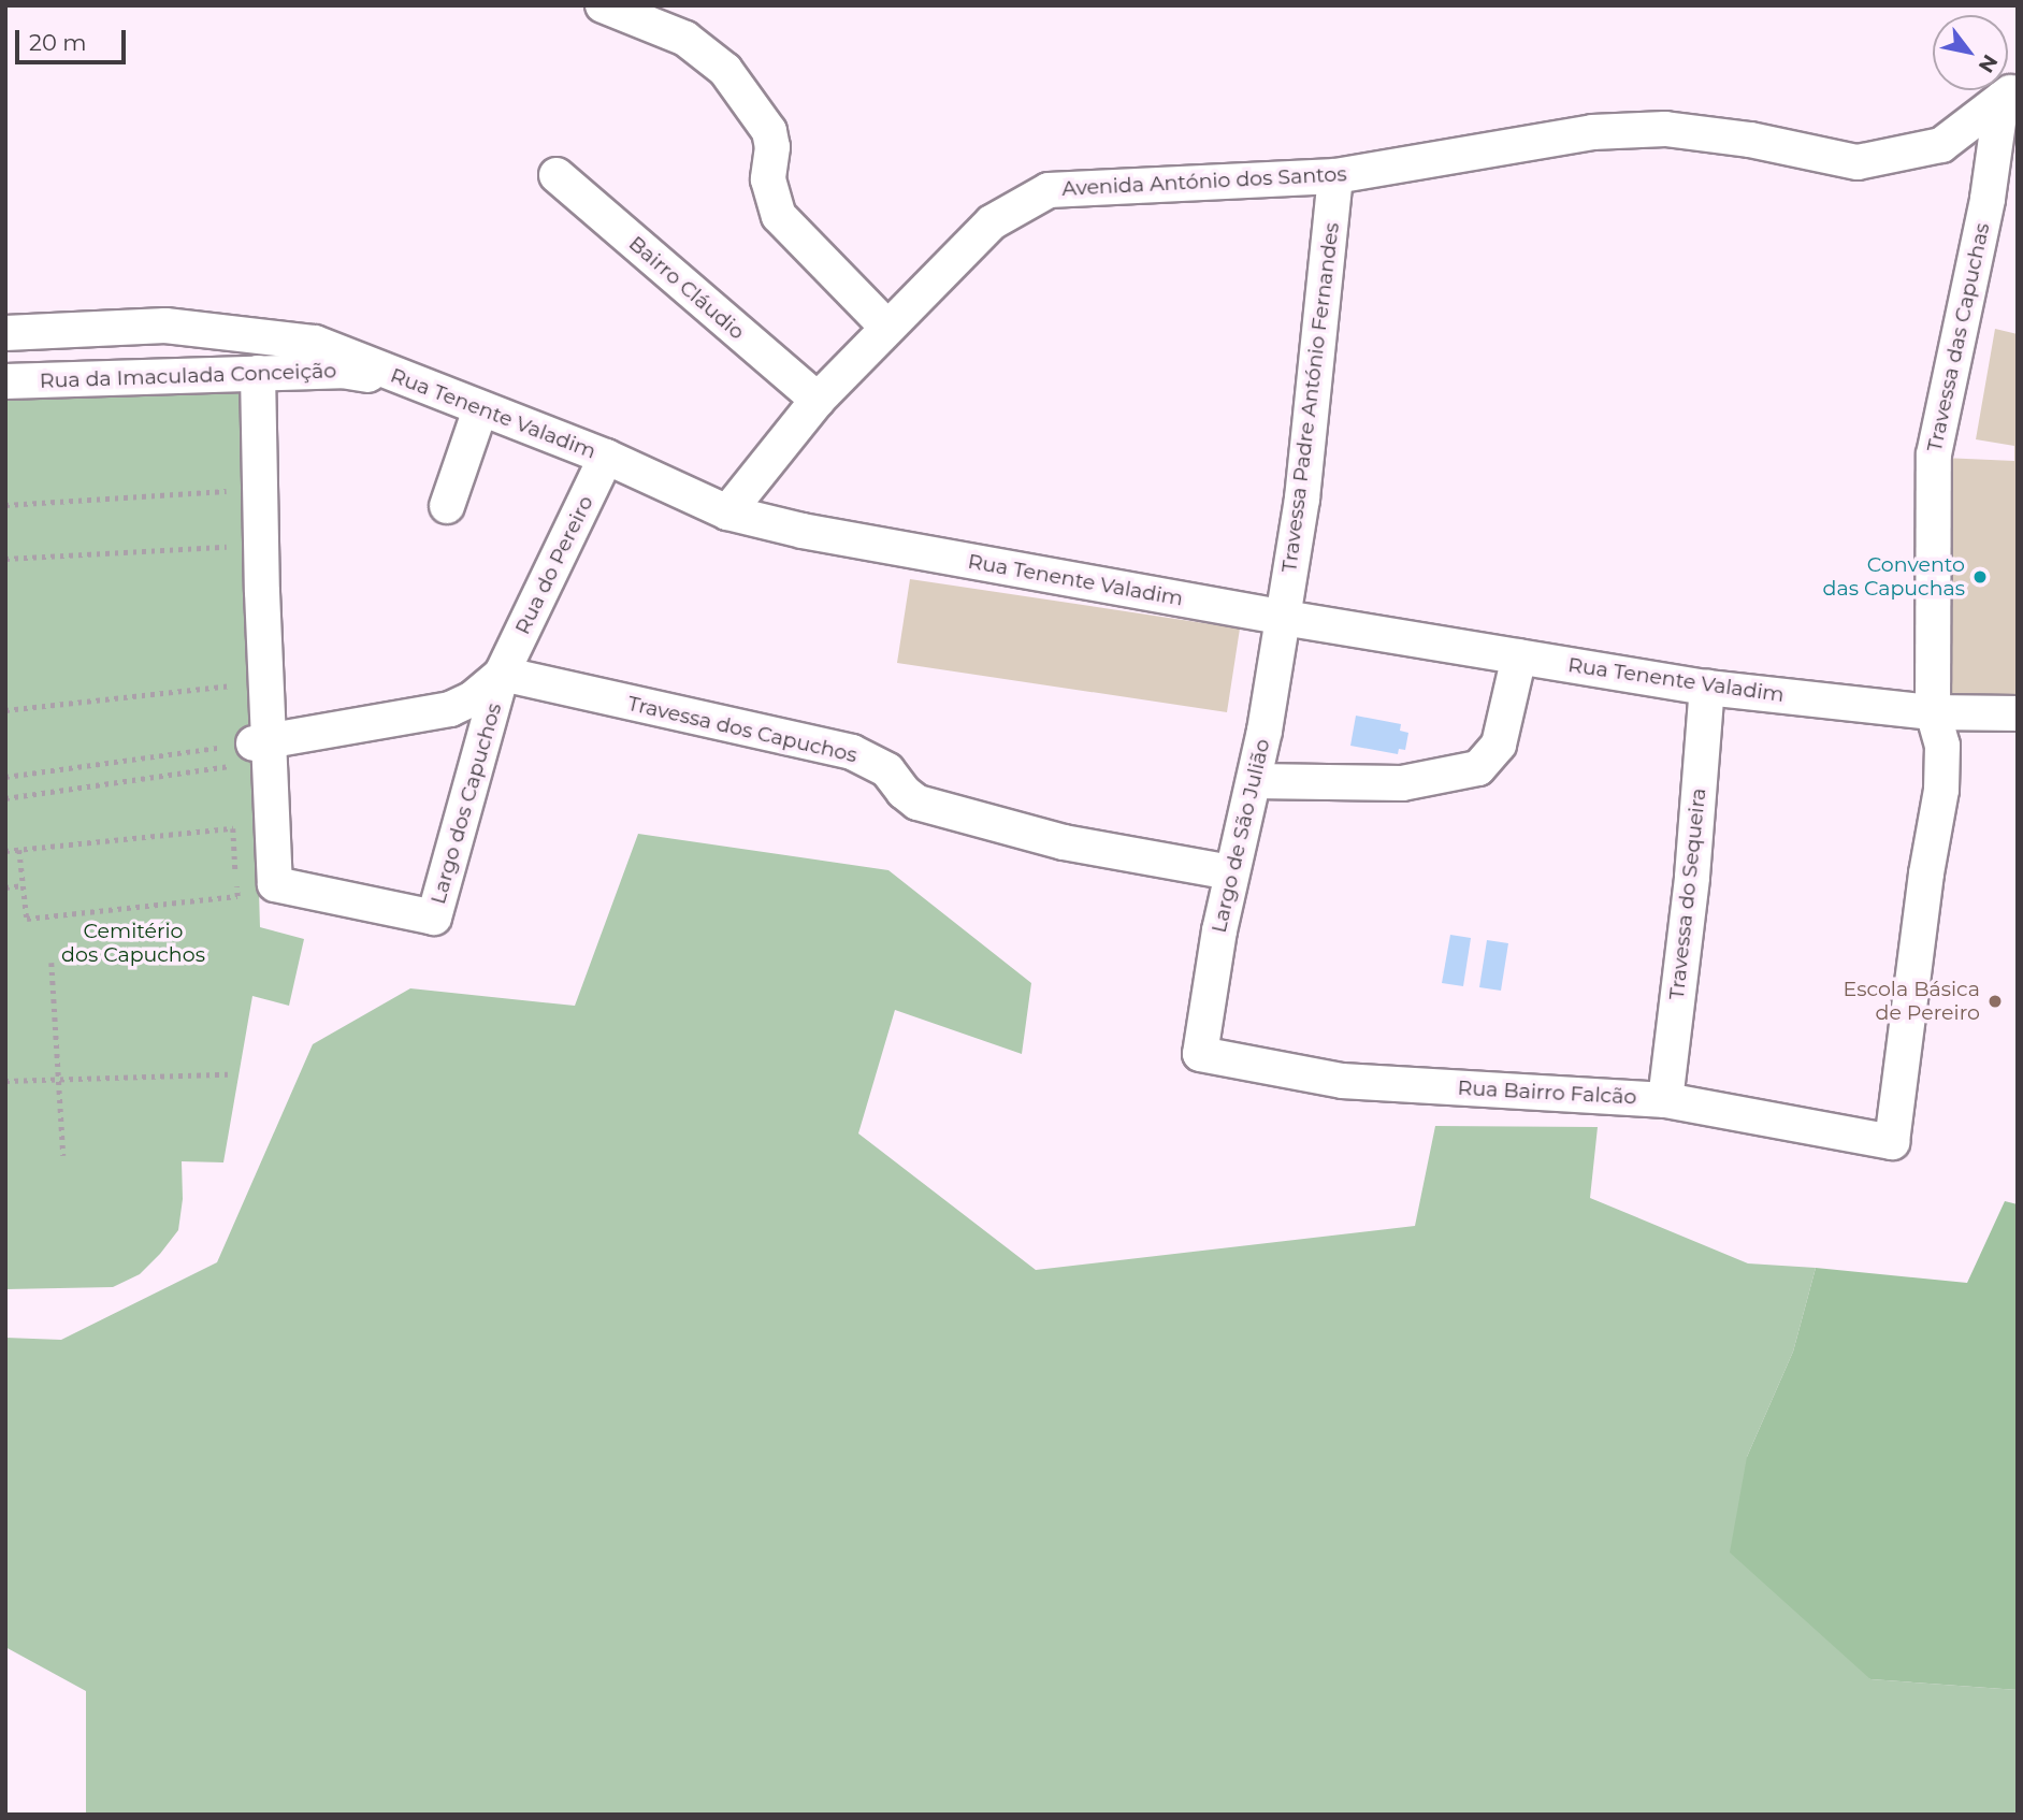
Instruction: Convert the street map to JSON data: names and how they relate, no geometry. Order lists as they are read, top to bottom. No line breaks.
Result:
{"streets":{"street":["Avenida António dos Santos","Bairro Cláudio","Travessa das Capuchas","Rua da Imaculada Conceição","Travessa Padre António Fernandes","Rua Tenente Valadim","Rua do Pereiro","Travessa dos Capuchos","Largo dos Capuchos","Largo de São Julião","Travessa do Sequeira","Rua Bairro Falcão"]},"crossings":[["Avenida António dos Santos","Bairro Cláudio"],["Avenida António dos Santos","Travessa das Capuchas"],["Avenida António dos Santos","Travessa Padre António Fernandes"],["Avenida António dos Santos","Rua Tenente Valadim"],["Travessa das Capuchas","Rua Tenente Valadim"],["Travessa das Capuchas","Rua Bairro Falcão"],["Rua da Imaculada Conceição","Rua Tenente Valadim"],["Rua da Imaculada Conceição","Largo dos Capuchos"],["Travessa Padre António Fernandes","Rua Tenente Valadim"],["Travessa Padre António Fernandes","Largo de São Julião"],["Rua Tenente Valadim","Rua do Pereiro"],["Rua Tenente Valadim","Largo de São Julião"],["Rua Tenente Valadim","Travessa do Sequeira"],["Rua do Pereiro","Travessa dos Capuchos"],["Rua do Pereiro","Largo dos Capuchos"],["Travessa dos Capuchos","Largo dos Capuchos"],["Travessa dos Capuchos","Largo de São Julião"],["Largo de São Julião","Rua Bairro Falcão"],["Travessa do Sequeira","Rua Bairro Falcão"]],"parks":["Cemitério dos Capuchos"],"places":["Convento das Capuchas","Escola Básica de Pereiro"],"scale_bar":"20 m","north":"bottom right"}
